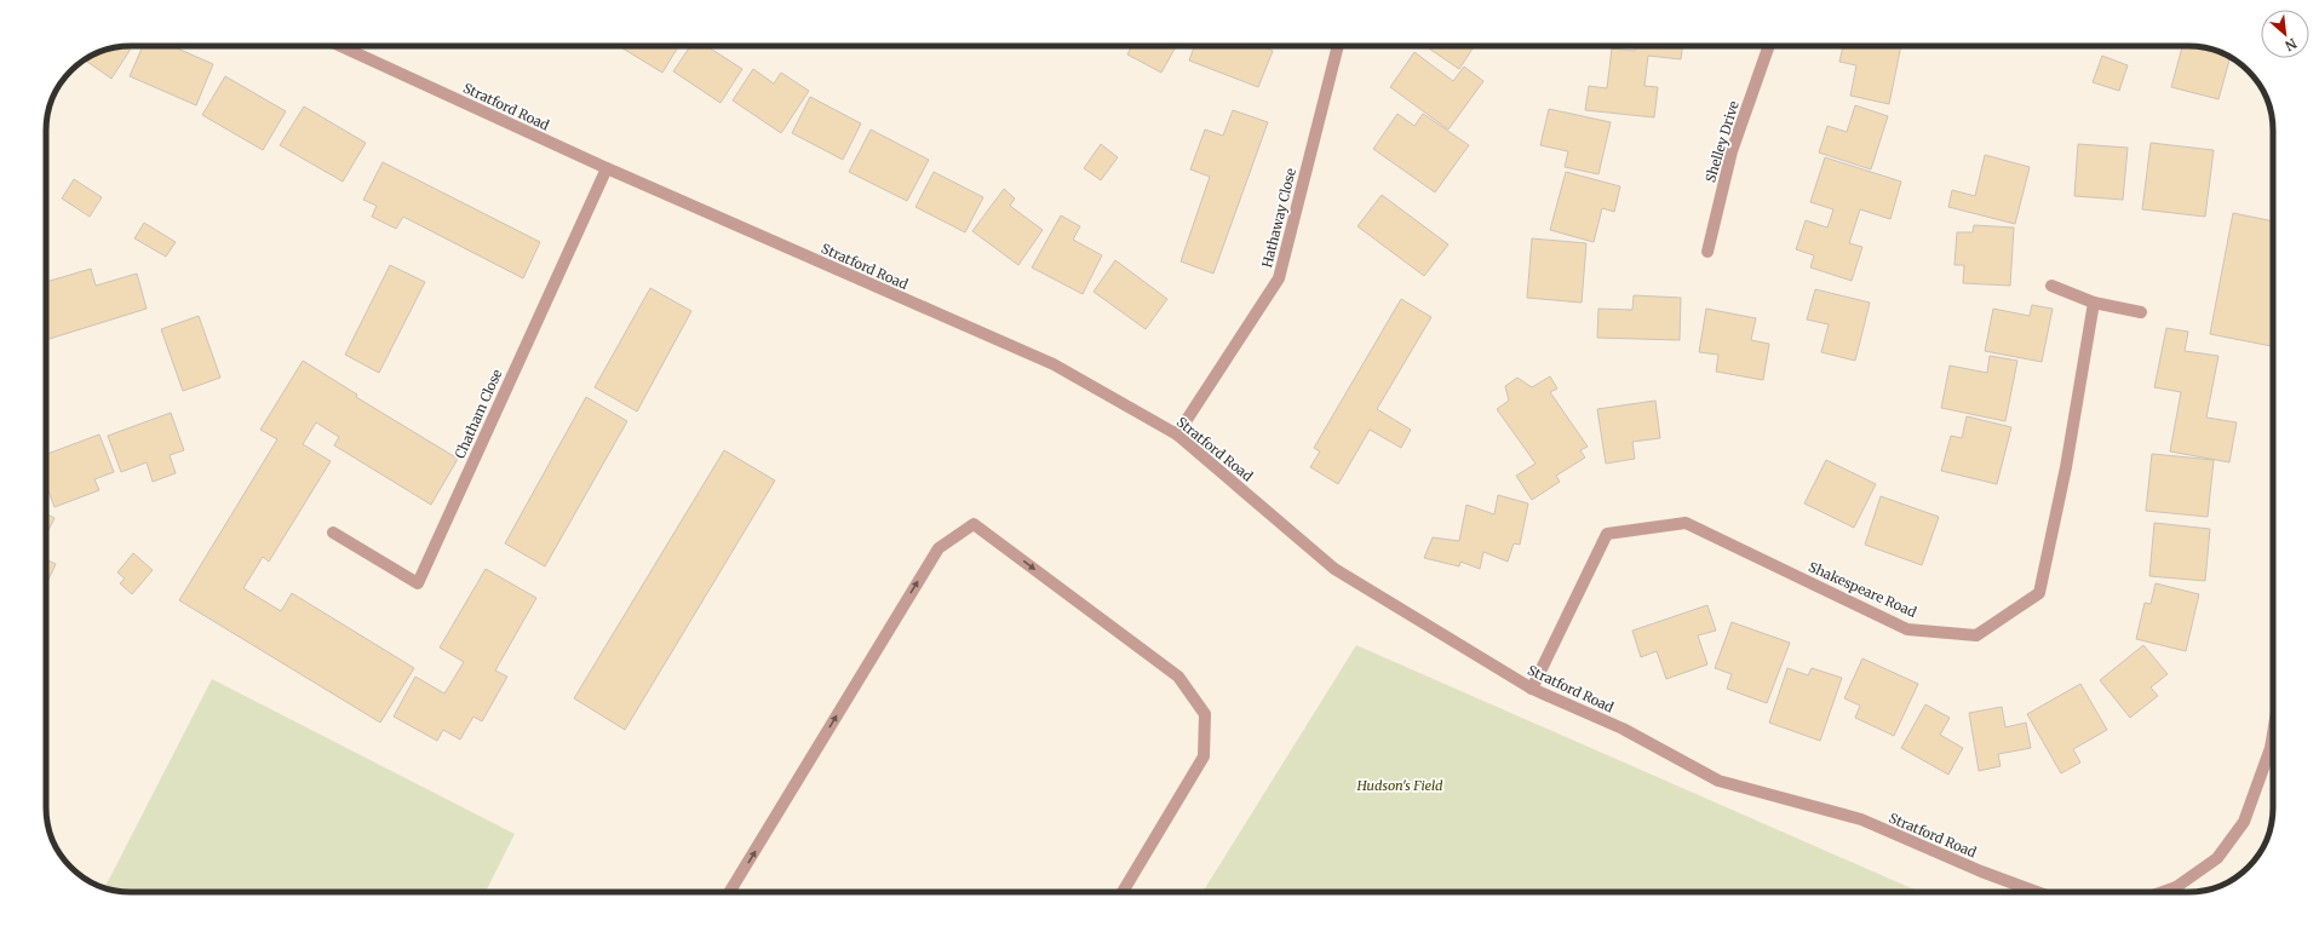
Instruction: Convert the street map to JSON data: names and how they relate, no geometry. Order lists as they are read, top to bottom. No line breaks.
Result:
{"streets":{"street":["Stratford Road","Shelley Drive","Hathaway Close","Chatham Close","Shakespeare Road"]},"crossings":[["Stratford Road","Hathaway Close"],["Stratford Road","Chatham Close"],["Stratford Road","Shakespeare Road"]],"parks":["Hudson's Field"],"north":"bottom right"}
